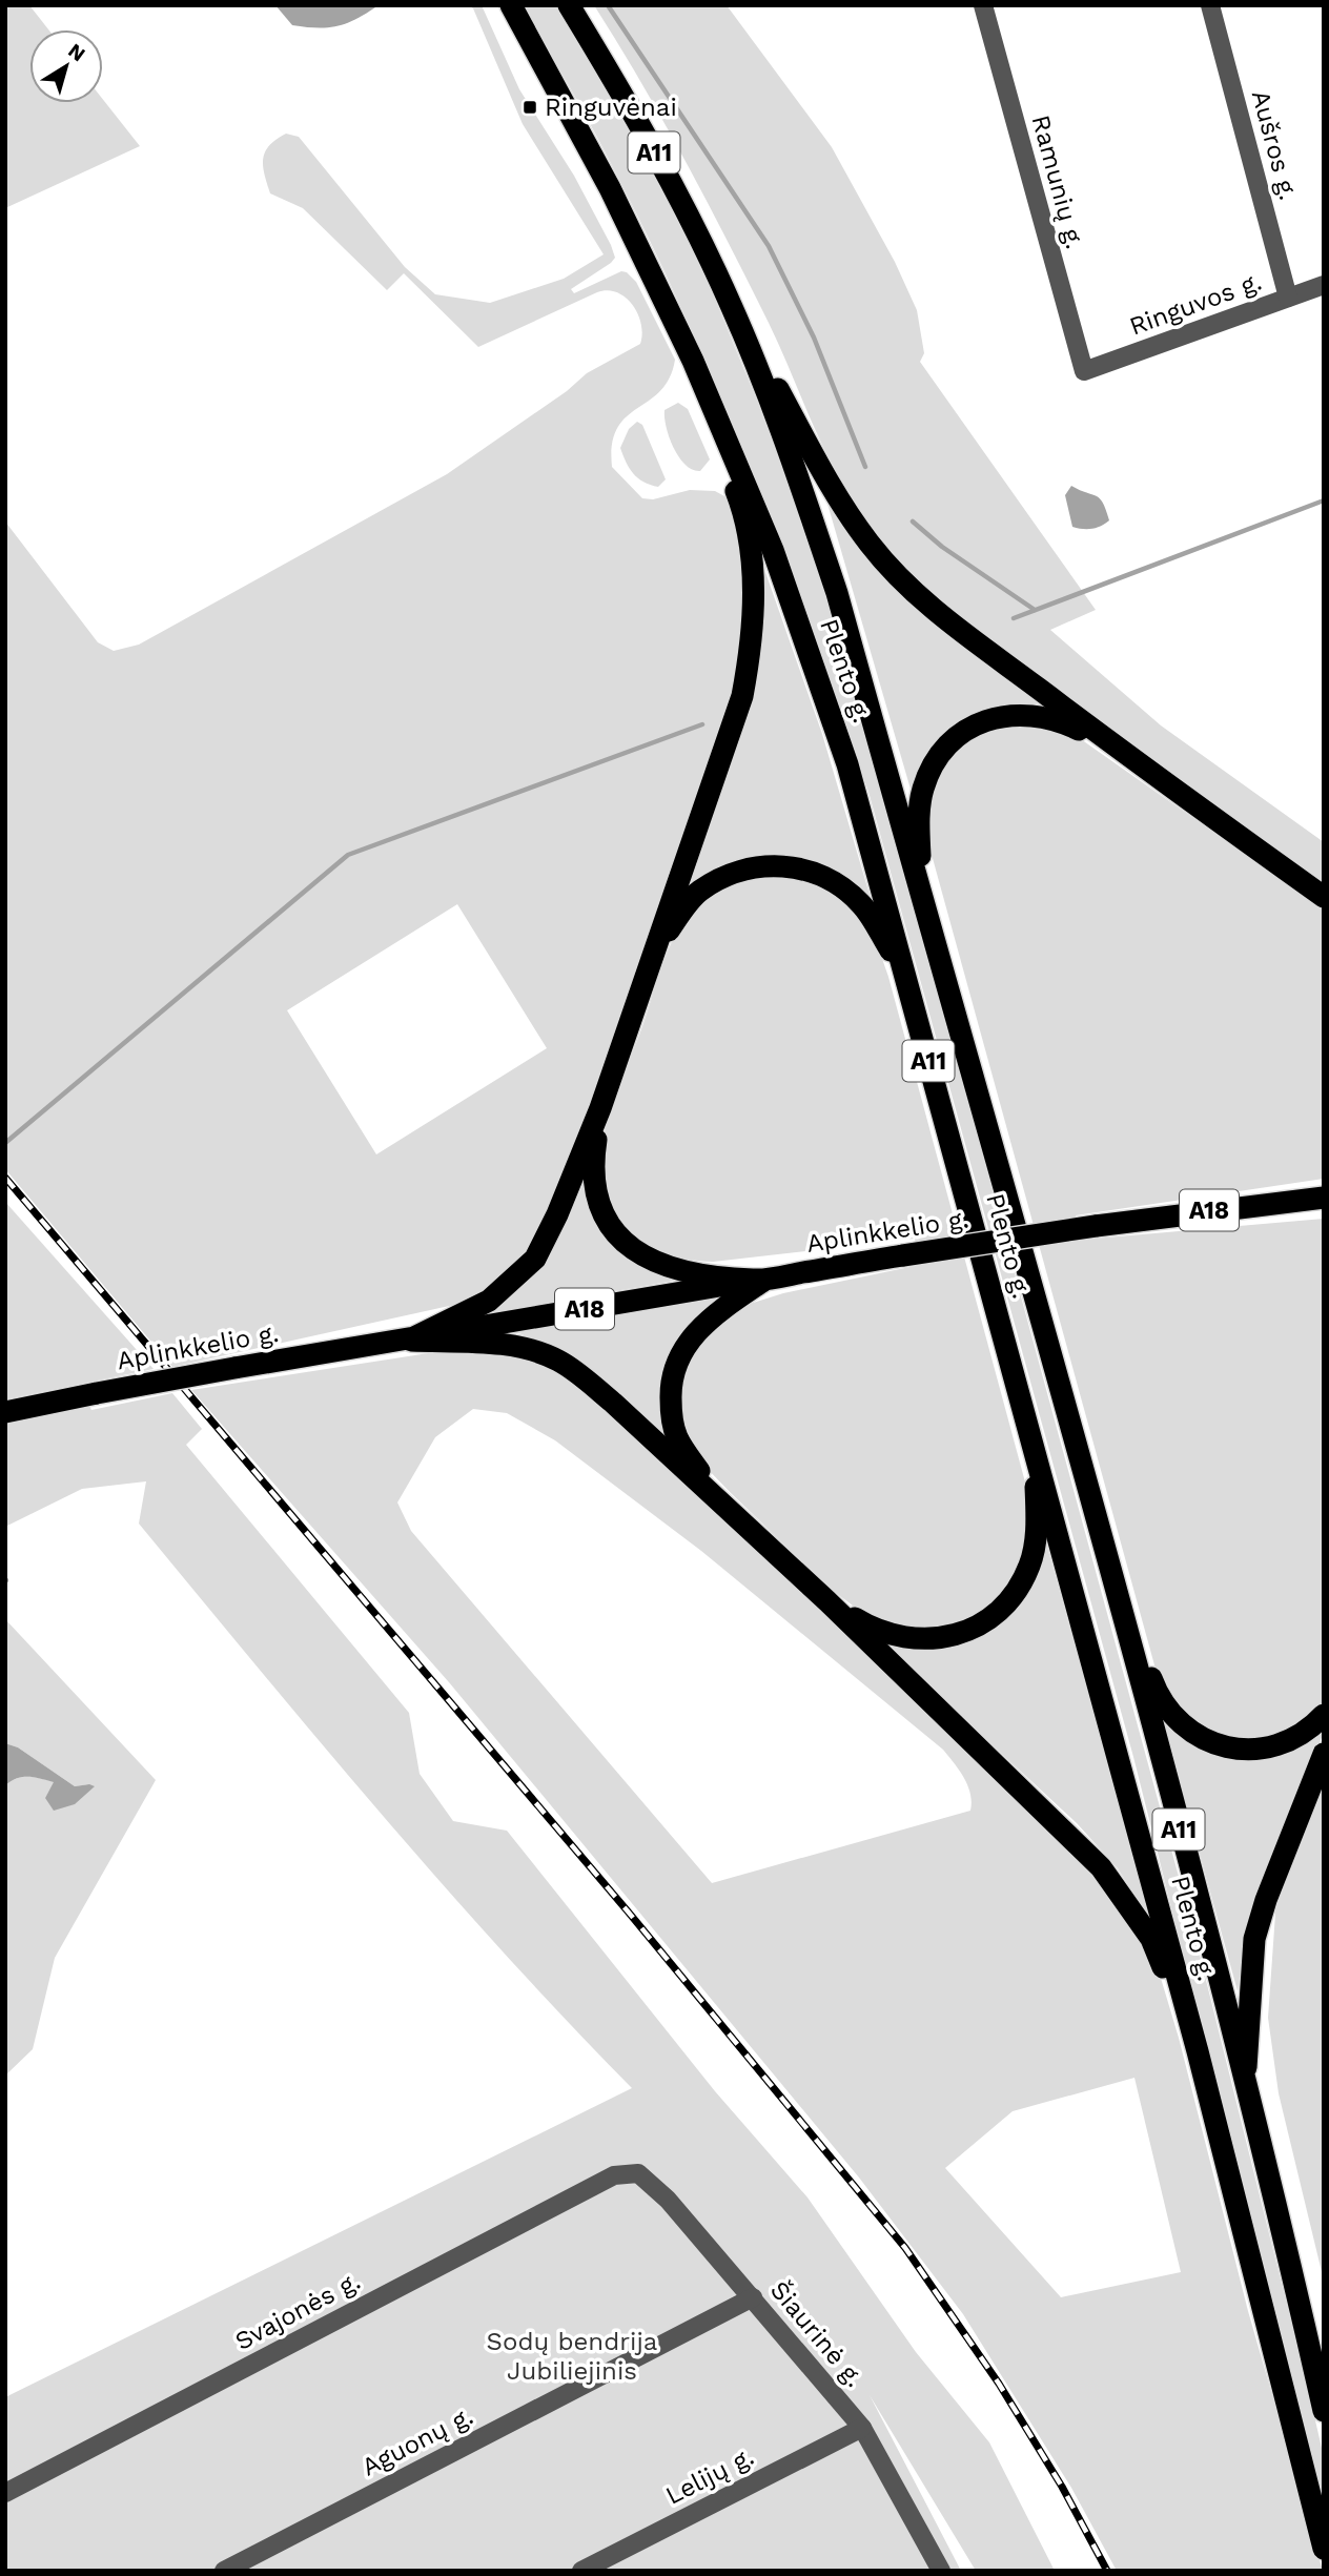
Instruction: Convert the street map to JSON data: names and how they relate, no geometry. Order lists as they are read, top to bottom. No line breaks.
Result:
{"streets":{"highway":["A11","Plento g.","A18","Aplinkkelio g."],"street":["Aušros g.","Ramunių g.","Ringuvos g.","Svajonės g.","Šiaurinė g.","Aguonų g.","Lelijų g."]},"crossings":[["Aušros g.","Ringuvos g."],["Ramunių g.","Ringuvos g."],["Svajonės g.","Šiaurinė g."],["Šiaurinė g.","Aguonų g."],["Šiaurinė g.","Lelijų g."]],"parks":["Sodų bendrija Jubiliejinis"],"places":{"transit":["Ringuvėnai"]},"north":"top right"}
